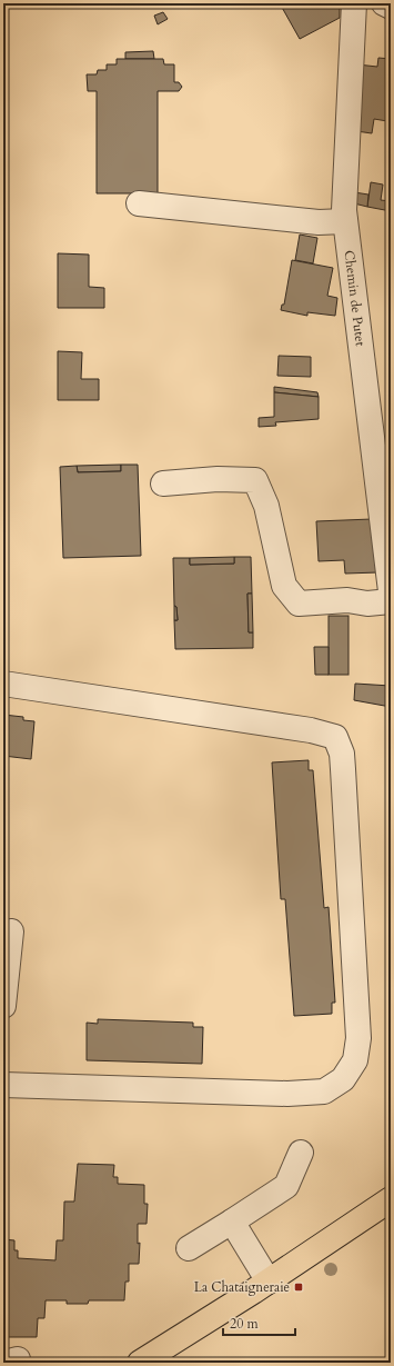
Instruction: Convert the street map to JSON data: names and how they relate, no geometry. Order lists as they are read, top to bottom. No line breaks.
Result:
{"streets":{"street":["Chemin de Putet"]},"places":{"transit":["La Chataigneraie"]},"scale_bar":"20 m"}
